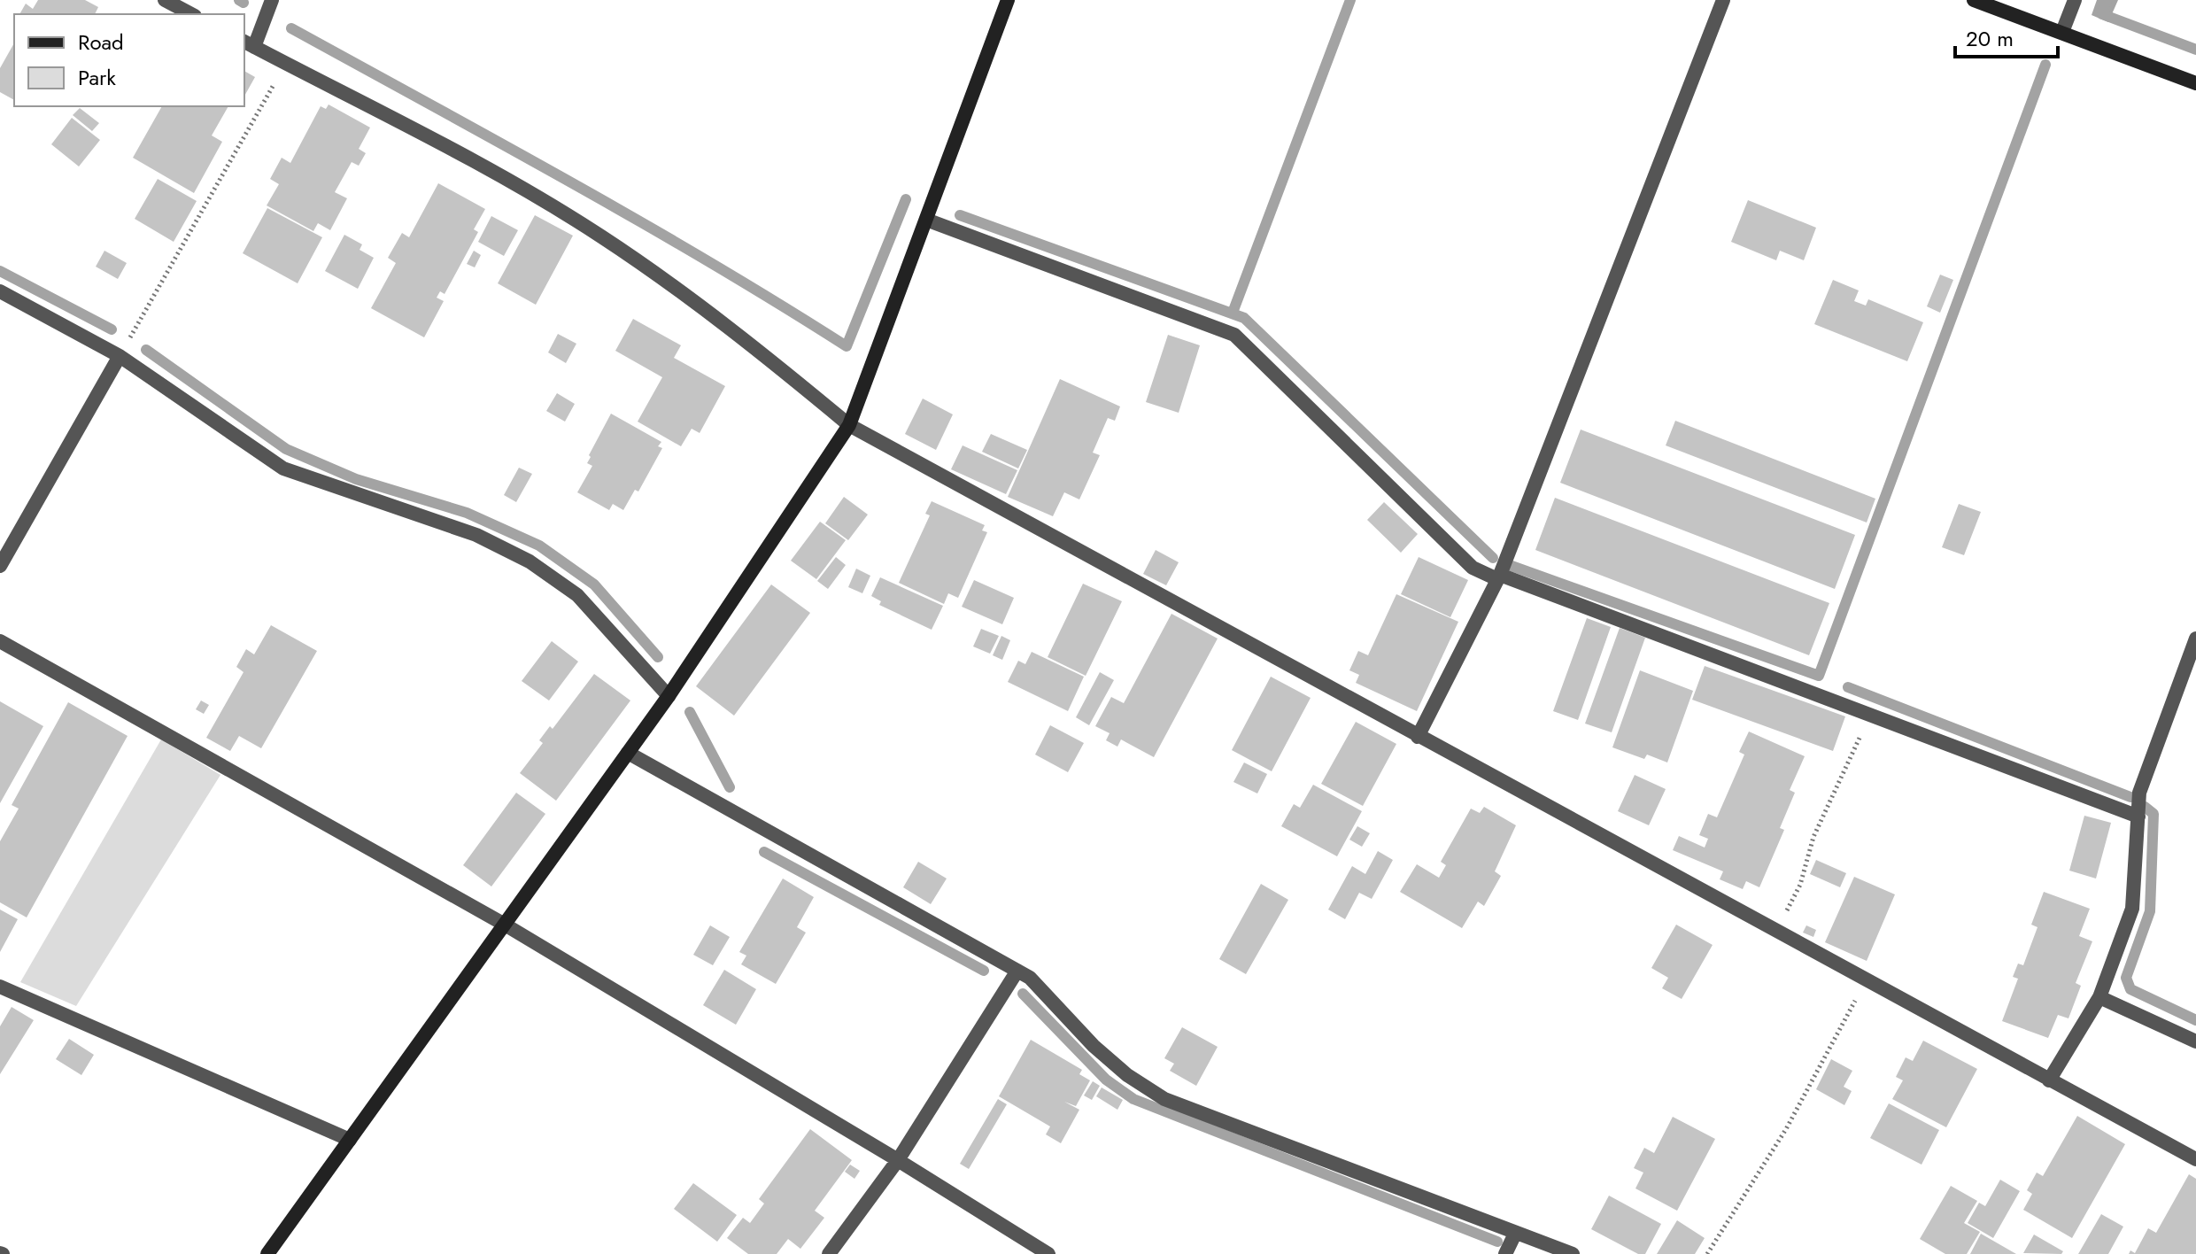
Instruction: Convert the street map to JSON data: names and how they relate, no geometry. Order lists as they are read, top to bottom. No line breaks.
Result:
{"legend":["Road","Park"],"scale_bar":"20 m"}
